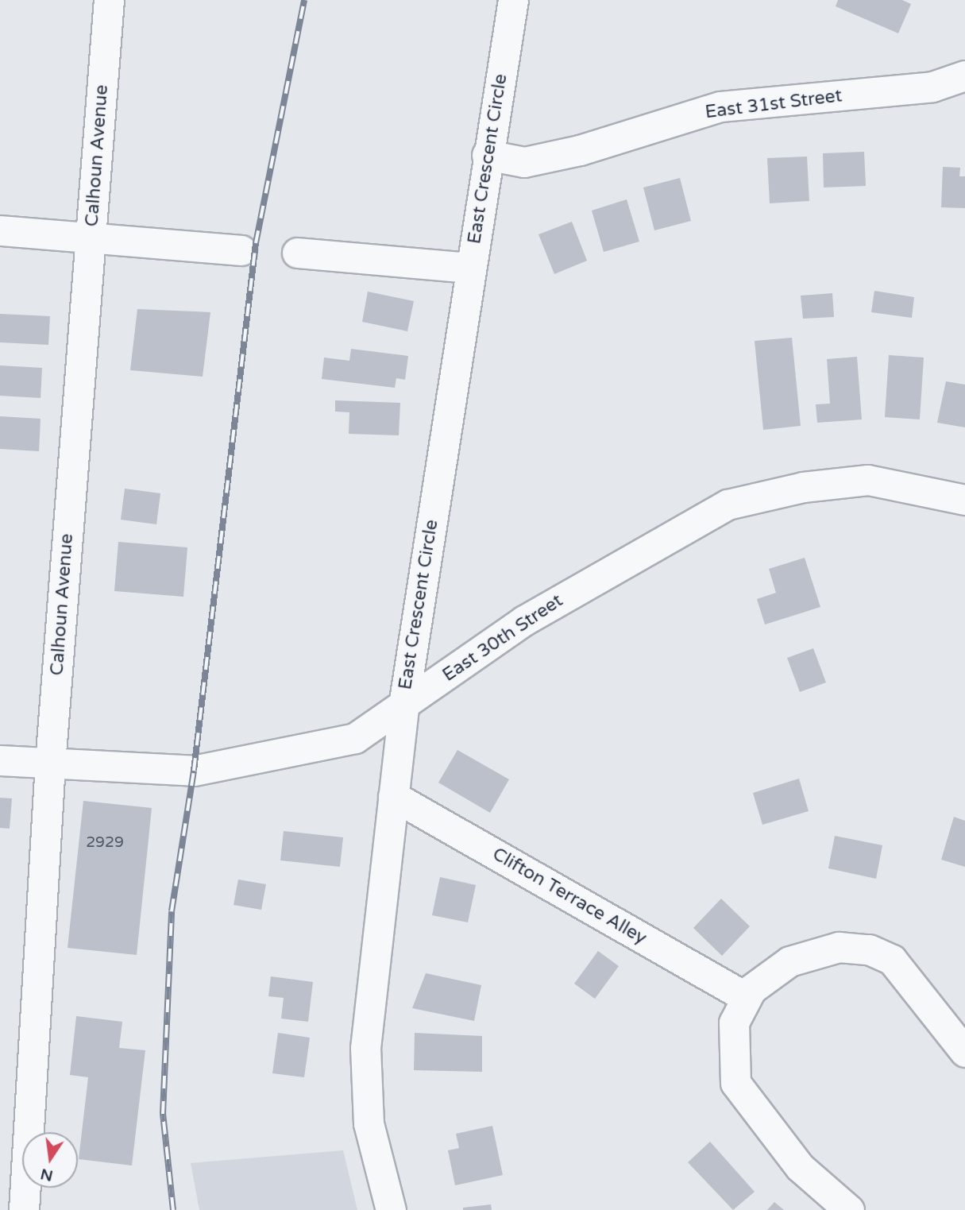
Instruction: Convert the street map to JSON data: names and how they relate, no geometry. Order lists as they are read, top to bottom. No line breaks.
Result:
{"streets":{"street":["East 31st Street","Calhoun Avenue","East Crescent Circle","East 30th Street","Clifton Terrace Alley"]},"crossings":[["East 31st Street","East Crescent Circle"],["Calhoun Avenue","East 30th Street"],["East Crescent Circle","East 30th Street"],["East Crescent Circle","Clifton Terrace Alley"]],"house_numbers":["2929"],"north":"bottom"}
